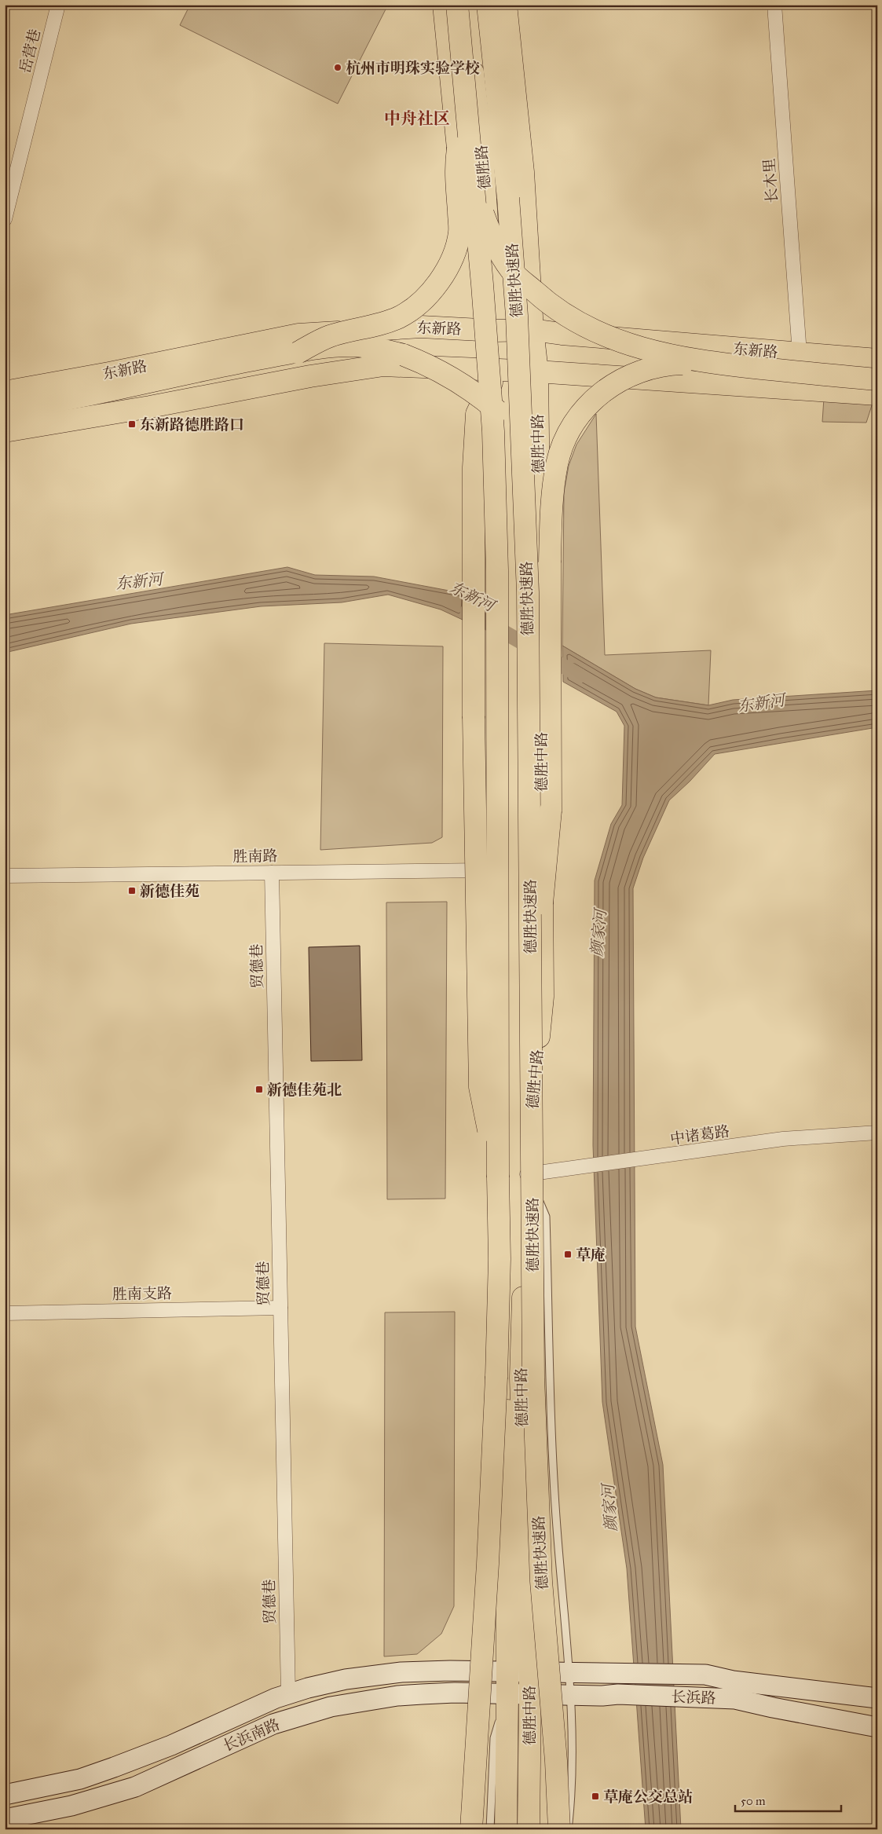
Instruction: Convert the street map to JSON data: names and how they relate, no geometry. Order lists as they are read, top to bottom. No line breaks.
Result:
{"streets":{"main road":["德胜路","德胜快速路","东新路","德胜中路","长浜路","长浜南路"],"street":["岳营巷","长木里","胜南路","贸德巷","中诸葛路","胜南支路"]},"crossings":[["德胜路","东新路"],["德胜路","德胜中路"],["长木里","东新路"],["东新路","德胜中路"],["德胜中路","胜南路"],["德胜中路","中诸葛路"],["德胜中路","长浜路"],["德胜中路","长浜南路"],["胜南路","贸德巷"],["贸德巷","胜南支路"],["贸德巷","长浜南路"],["长浜路","长浜南路"]],"districts":["中舟社区"],"water":["东新河","颜家河"],"places":{"other":["杭州市明珠实验学校"],"transit":["东新路德胜路口","新德佳苑","新德佳苑北","草庵","草庵公交总站"]},"scale_bar":"50 m"}
